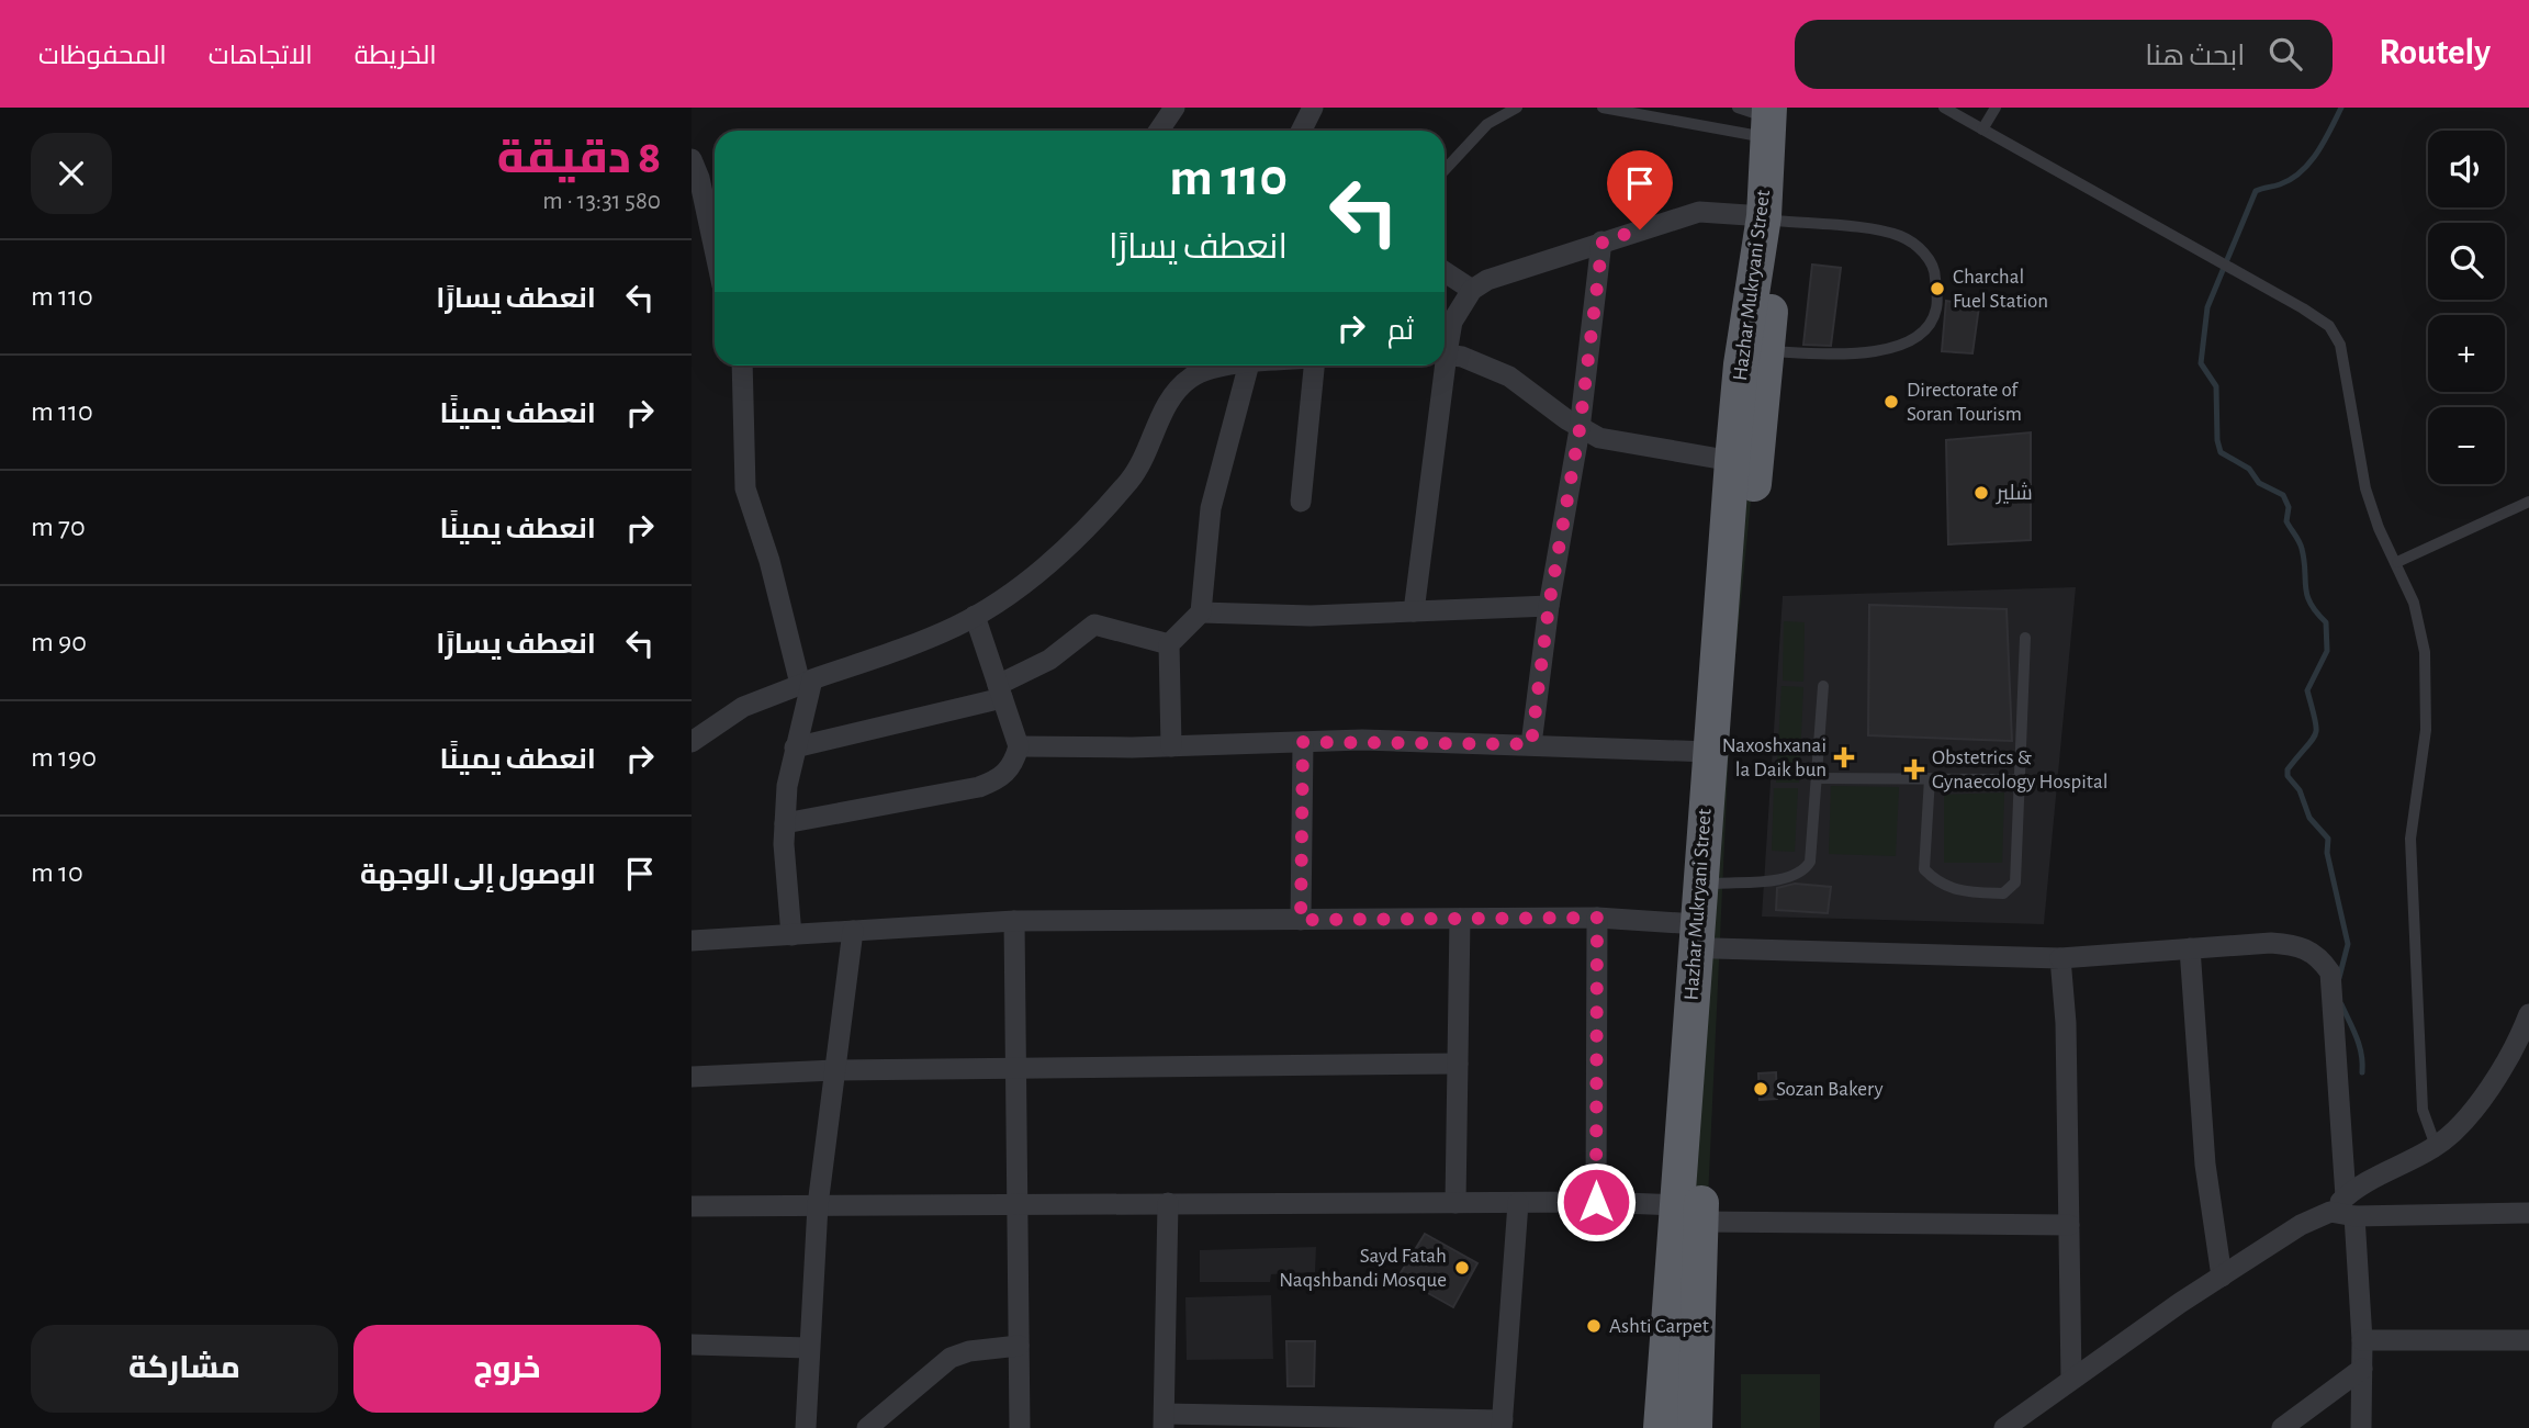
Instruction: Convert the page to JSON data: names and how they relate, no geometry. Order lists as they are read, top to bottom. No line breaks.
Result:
{"streets":{"highway":["Hazhar Mukryani Street"]},"places":{"other":["Charchal Fuel Station","Directorate of Soran Tourism","شلير","Sozan Bakery","Sayd Fatah Naqshbandi Mosque","Ashti Carpet"],"health":["Naxoshxanai la Daik bun","Obstetrics & Gynaecology Hospital"]},"page":{"header":"Routely","search":"ابحث هنا","nav":["الخريطة","الاتجاهات","المحفوظات"],"heading":["8 دقيقة","580 m · 13:31"],"map_buttons":["+","−"],"turn":["110 m","انعطف يسارًا"],"list":[{"name":"انعطف يسارًا","value":"110 m"},{"name":"انعطف يمينًا","value":"110 m"},{"name":"انعطف يمينًا","value":"70 m"},{"name":"انعطف يسارًا","value":"90 m"},{"name":"انعطف يمينًا","value":"190 m"},{"name":"الوصول إلى الوجهة","value":"10 m"}],"then":"ثم","buttons":["خروج","مشاركة"]}}
